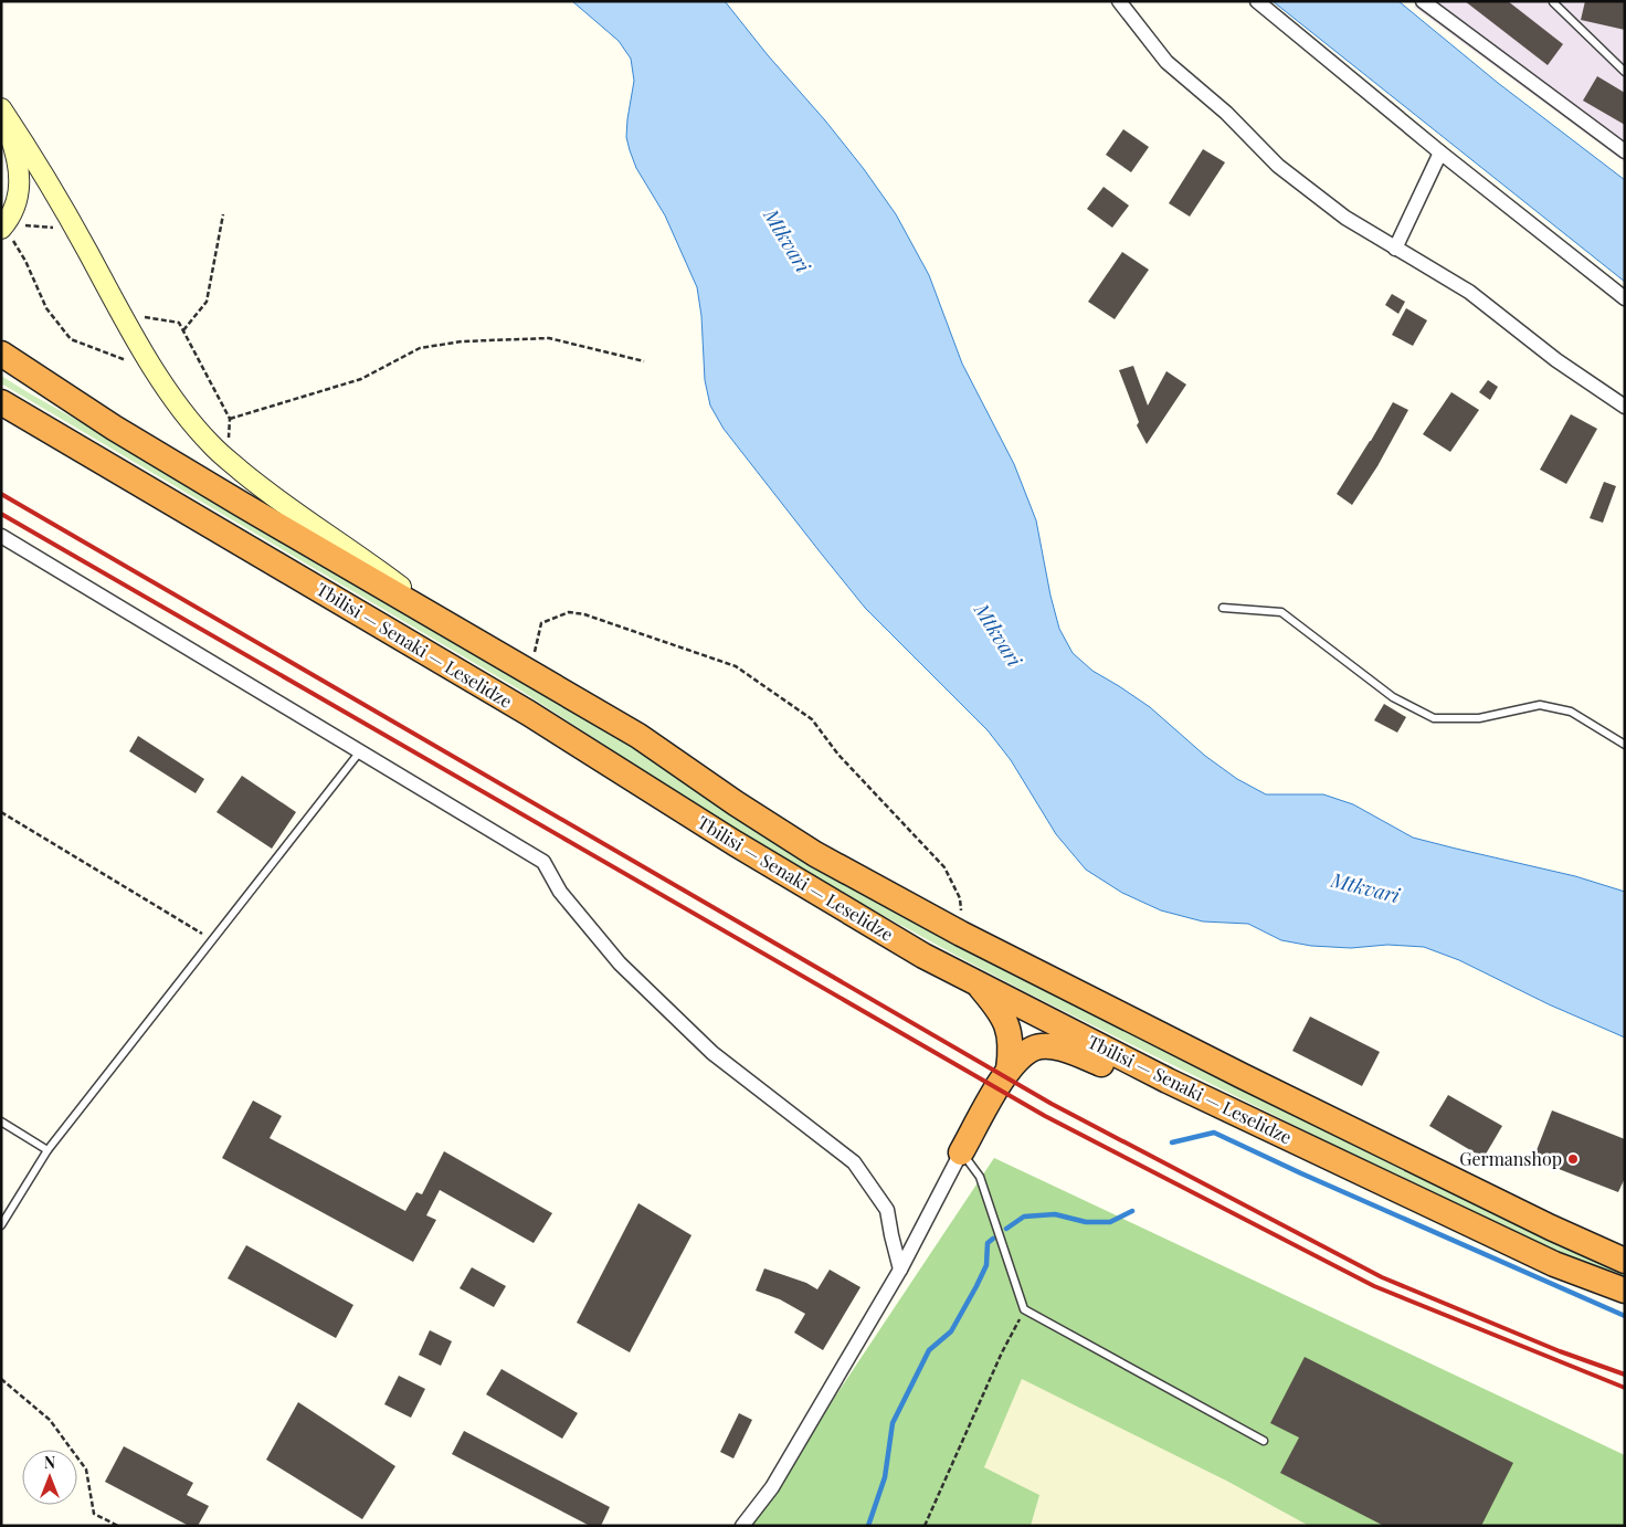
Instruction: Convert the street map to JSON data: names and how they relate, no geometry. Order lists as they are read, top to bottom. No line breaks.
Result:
{"streets":{"highway":["Tbilisi — Senaki — Leselidze"]},"water":["Mtkvari"],"places":["Germanshop"],"north":"top"}
